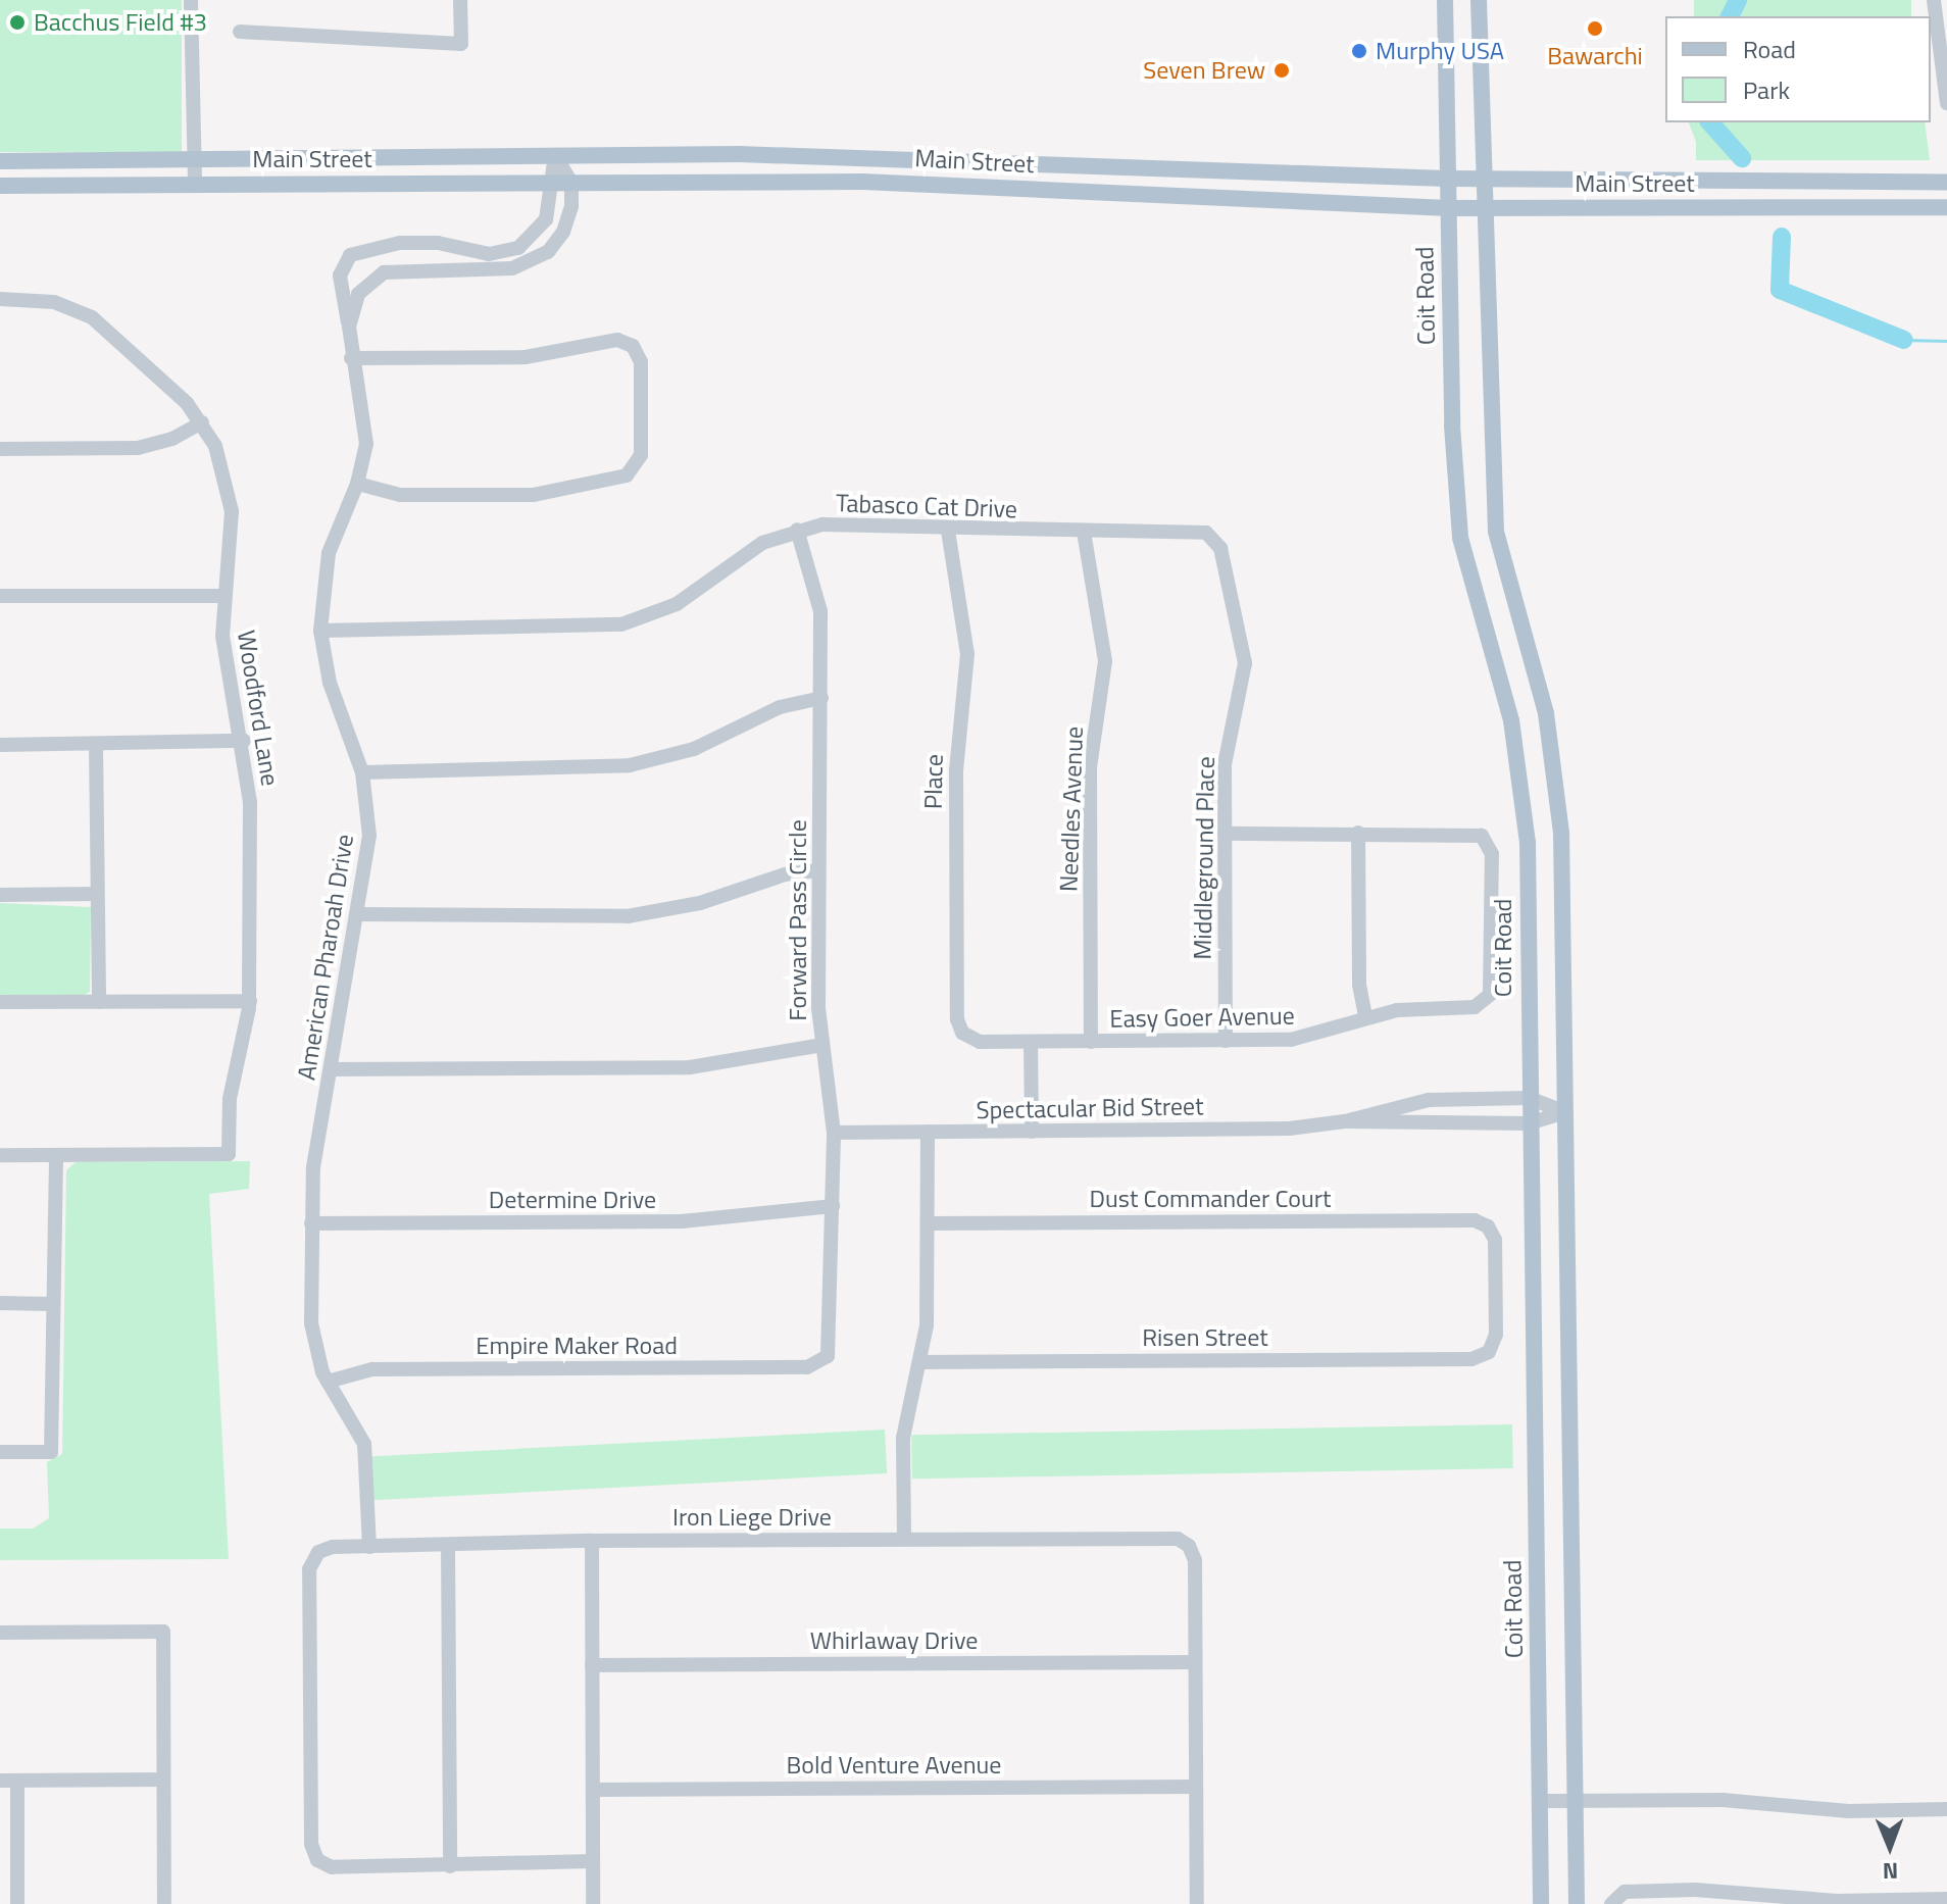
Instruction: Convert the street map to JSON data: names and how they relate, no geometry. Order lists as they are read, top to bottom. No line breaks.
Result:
{"streets":{"main road":["Main Street","Coit Road"],"street":["Tabasco Cat Drive","Woodford Lane","Place","Needles Avenue","Middleground Place","Forward Pass Circle","American Pharoah Drive","Easy Goer Avenue","Spectacular Bid Street","Dust Commander Court","Determine Drive","Risen Street","Empire Maker Road","Iron Liege Drive","Whirlaway Drive","Bold Venture Avenue"]},"crossings":[["Main Street","Coit Road"],["Main Street","American Pharoah Drive"],["Coit Road","Spectacular Bid Street"],["Tabasco Cat Drive","Place"],["Tabasco Cat Drive","Needles Avenue"],["Tabasco Cat Drive","Middleground Place"],["Tabasco Cat Drive","Forward Pass Circle"],["Tabasco Cat Drive","American Pharoah Drive"],["Place","Easy Goer Avenue"],["Needles Avenue","Easy Goer Avenue"],["Middleground Place","Easy Goer Avenue"],["Forward Pass Circle","Spectacular Bid Street"],["Forward Pass Circle","Determine Drive"],["Forward Pass Circle","Empire Maker Road"],["American Pharoah Drive","Determine Drive"],["American Pharoah Drive","Empire Maker Road"],["American Pharoah Drive","Iron Liege Drive"],["Dust Commander Court","Risen Street"],["Iron Liege Drive","Whirlaway Drive"]],"places":["Bacchus Field #3","Bawarchi","Murphy USA","Seven Brew"],"legend":["Road","Park"],"north":"bottom"}
